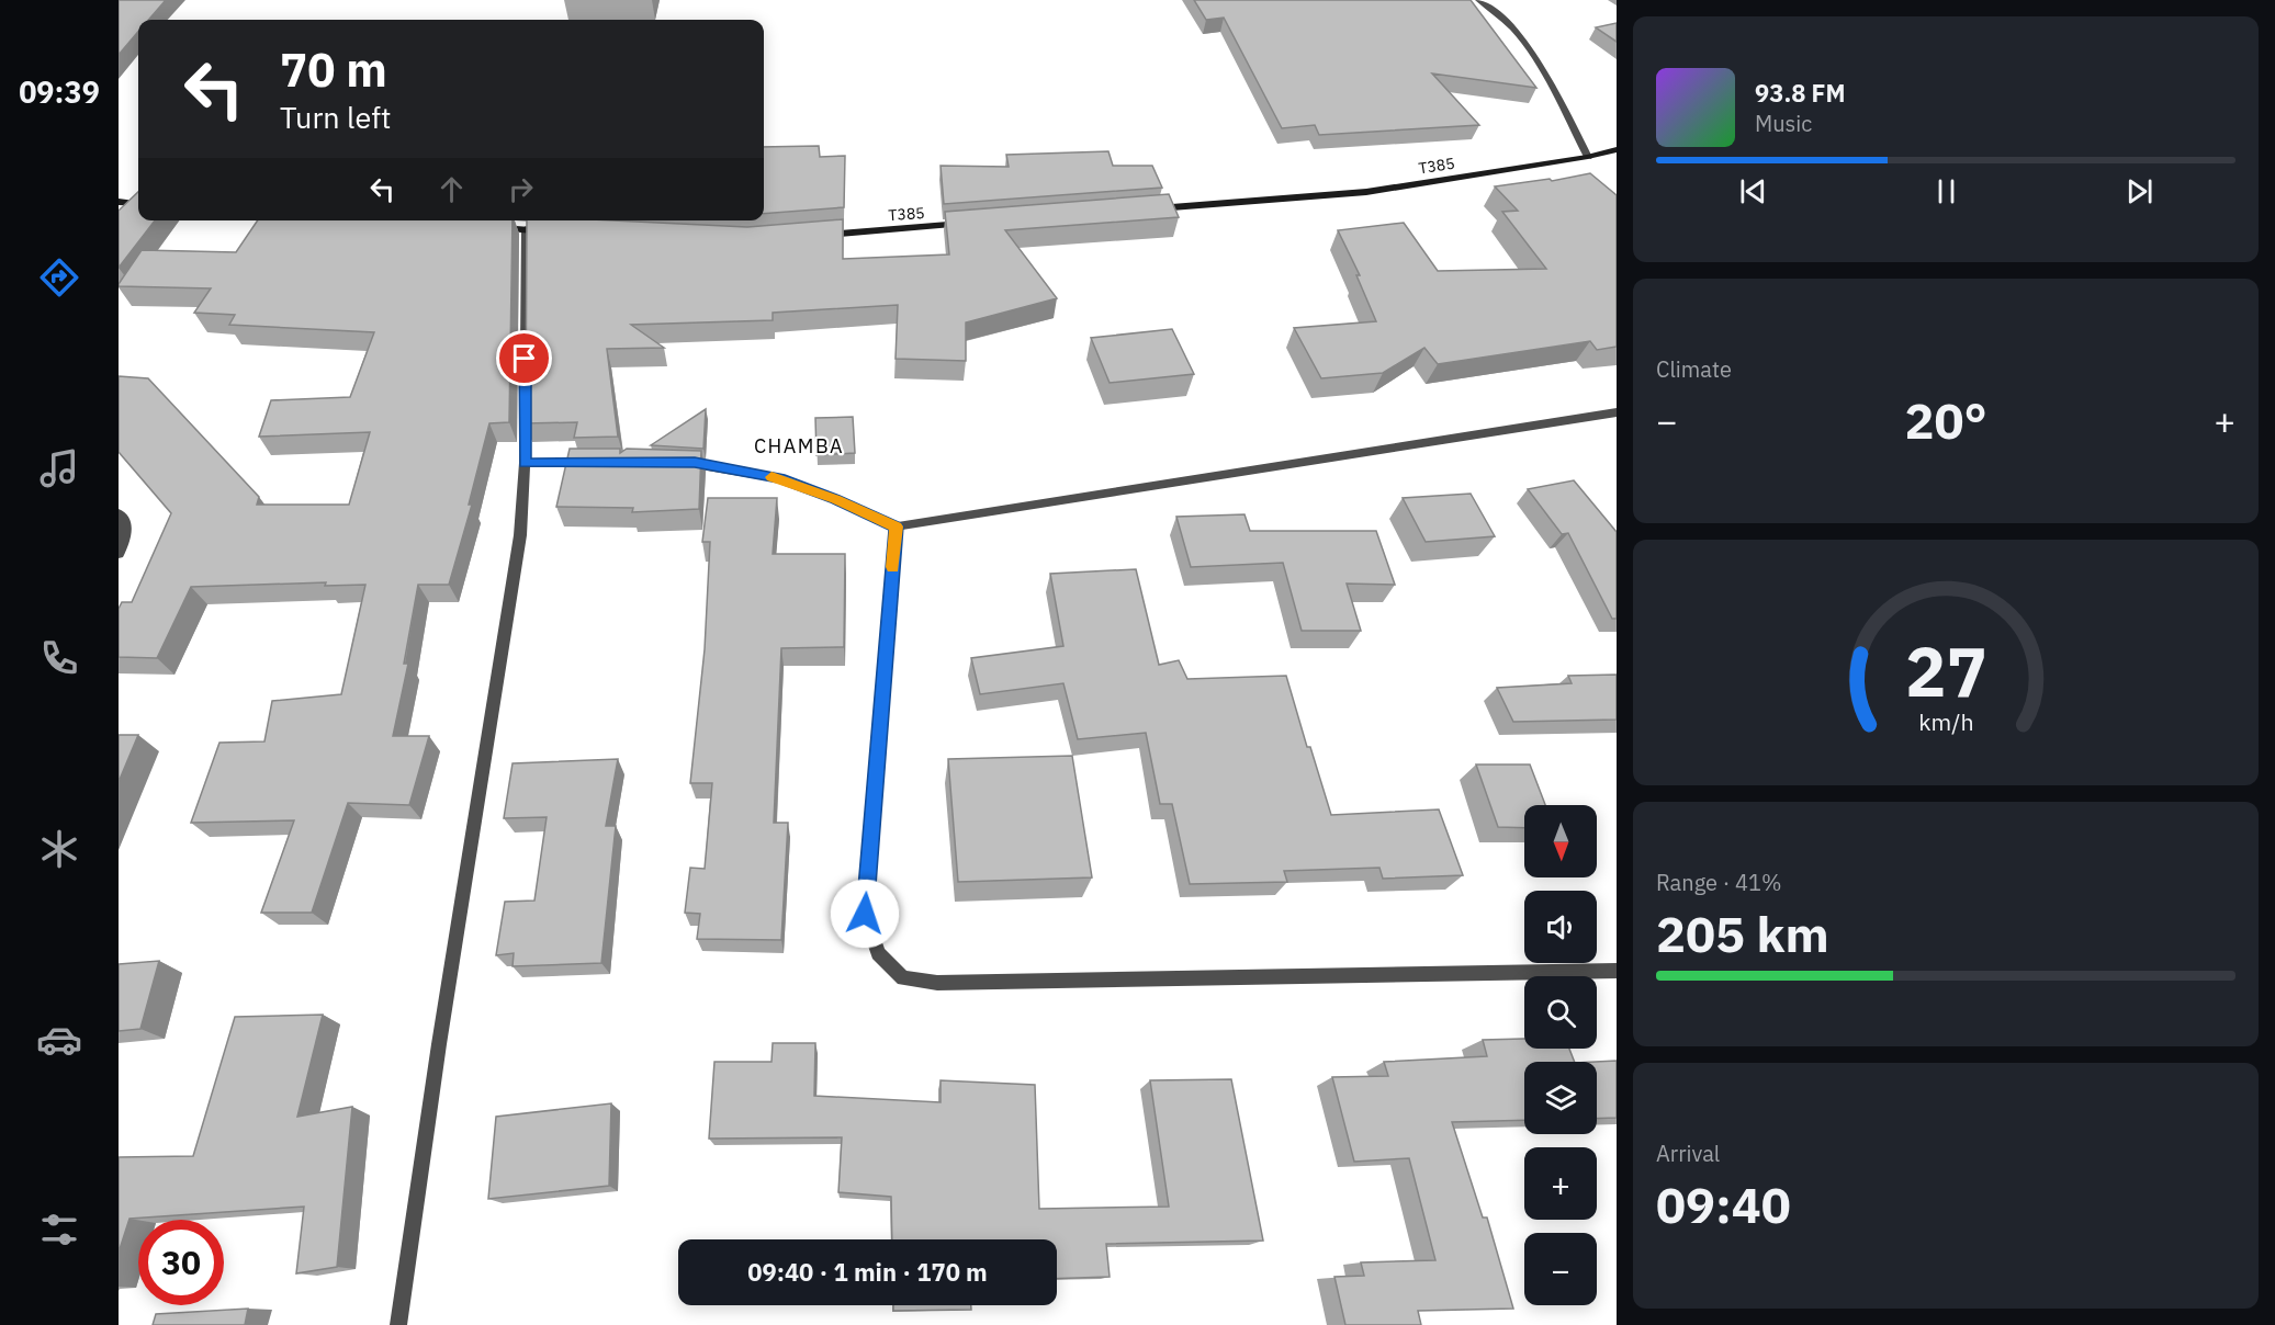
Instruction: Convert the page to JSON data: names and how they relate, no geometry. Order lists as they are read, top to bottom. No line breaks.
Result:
{"streets":{"street":["T385"]},"districts":["CHAMBA"],"north":"bottom","page":{"tabs":"09:39","turn":["70 m","Turn left"],"song":["93.8 FM","Music"],"tile":["Climate",["Range · 41%","205 km"],["Arrival","09:40"]],"heat":["−","20°","+"],"map_buttons":["+","−"],"limit":"30","trip":"09:40 · 1 min · 170 m","gauge":["27","km/h"]}}
